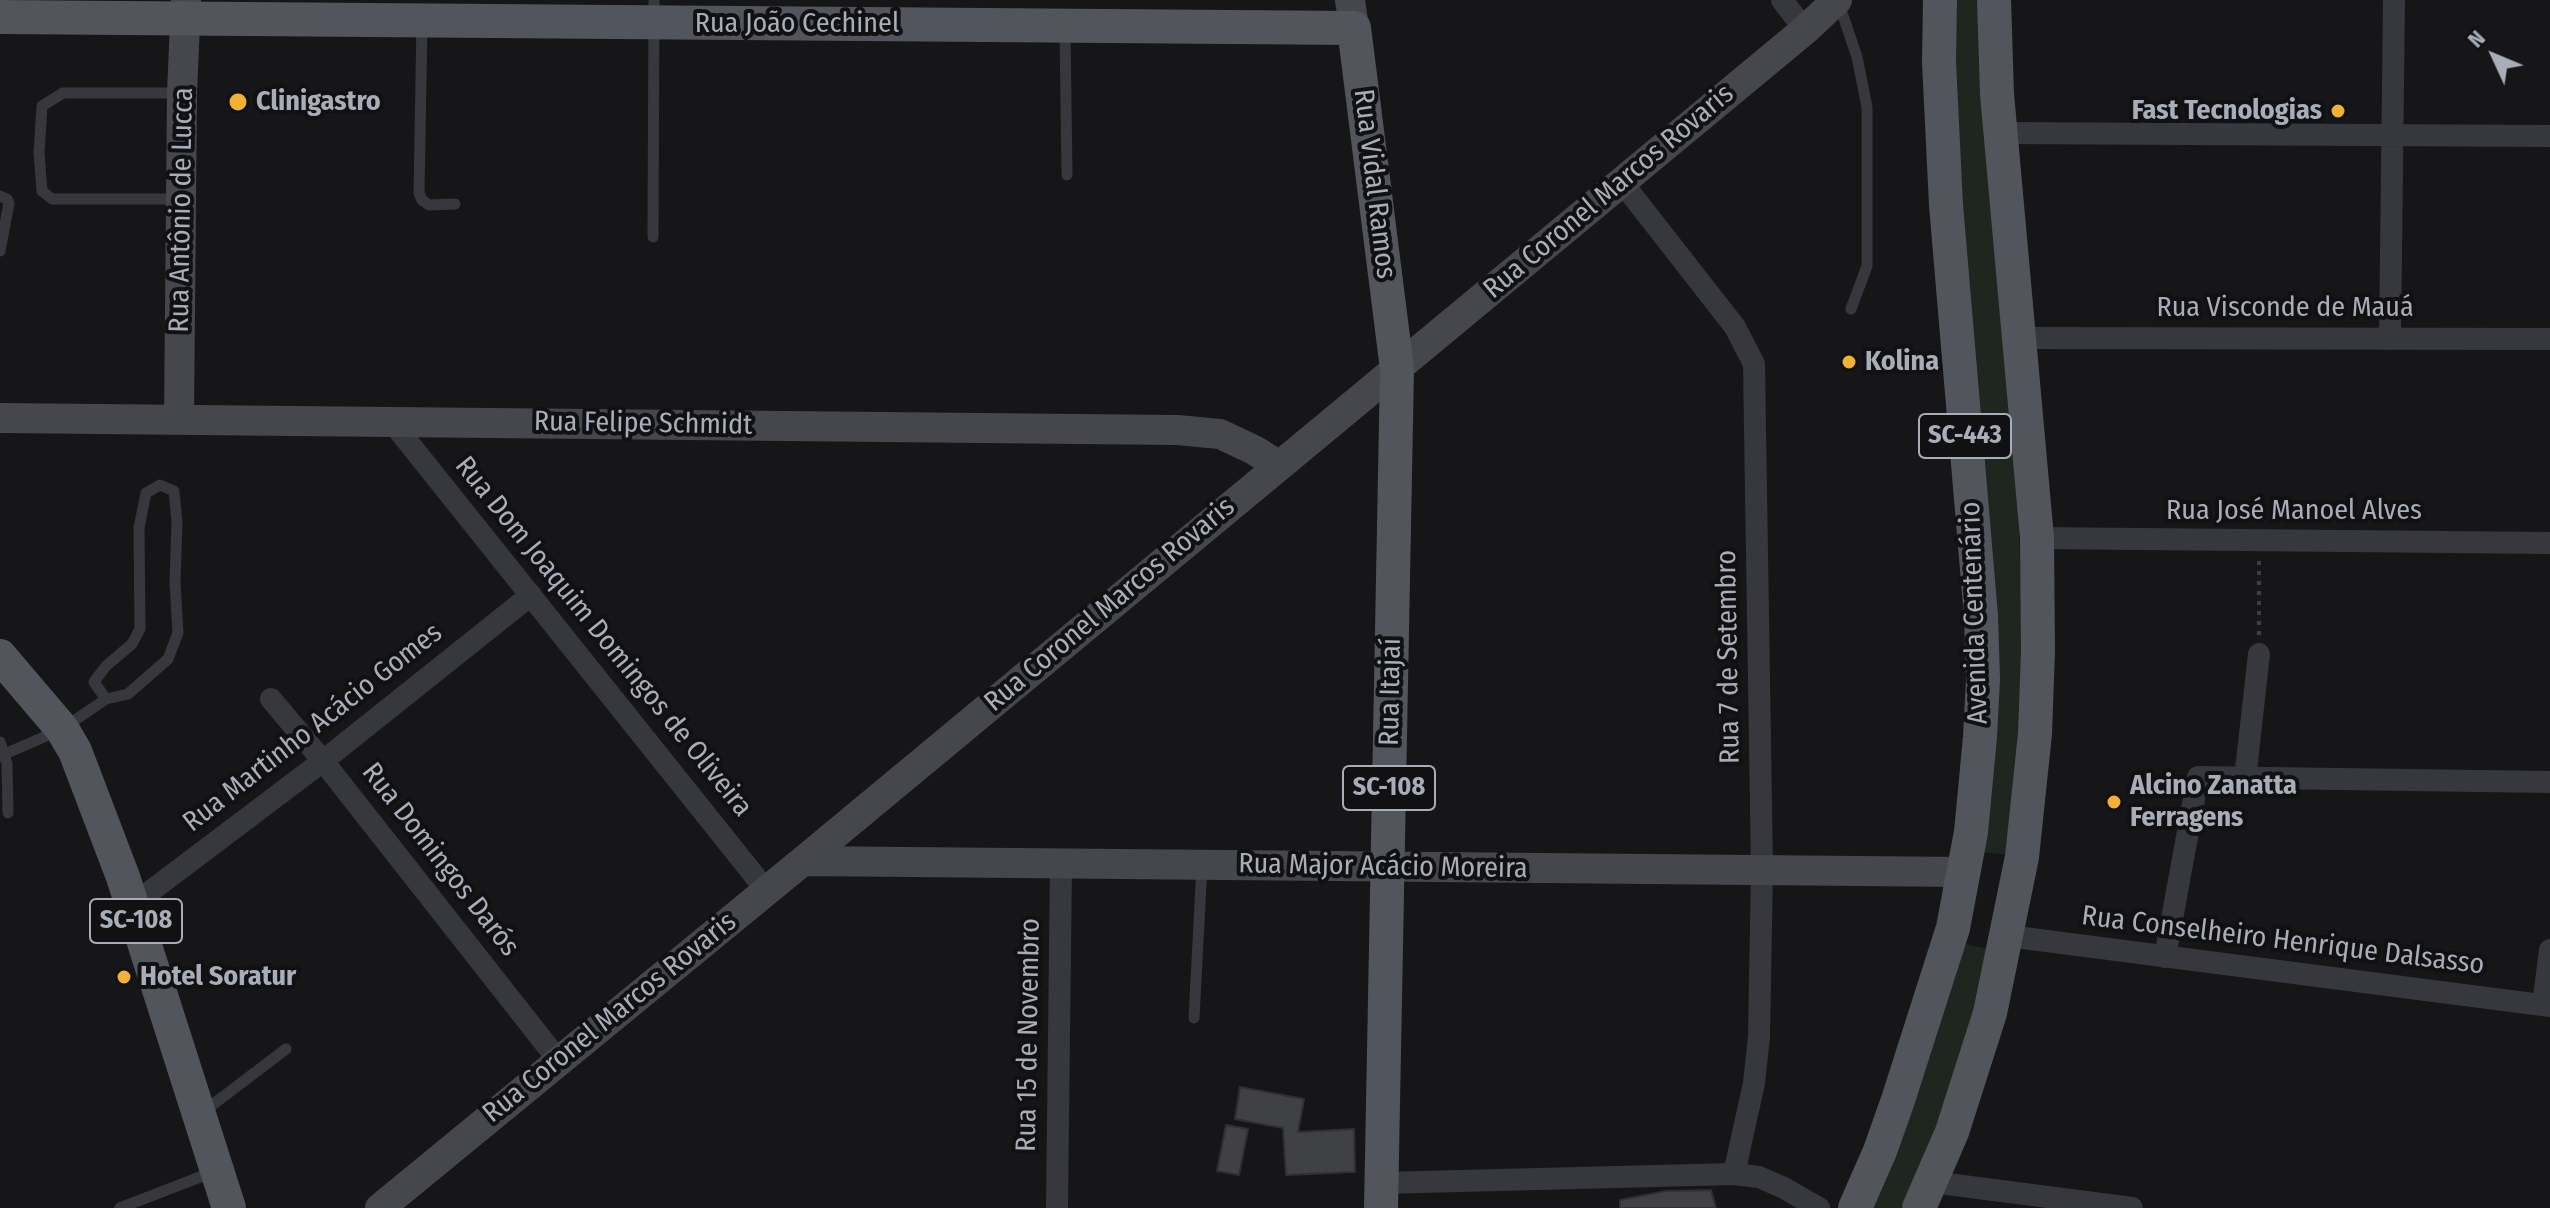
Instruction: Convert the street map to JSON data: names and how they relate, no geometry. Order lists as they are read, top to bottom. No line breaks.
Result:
{"streets":{"main road":["Rua João Cechinel","Rua Vidal Ramos","SC-443","Avenida Centenário","Rua Itajaí","SC-108"],"street":["Rua Coronel Marcos Rovaris","Rua Antônio de Lucca","Rua Visconde de Mauá","Rua Felipe Schmidt","Rua José Manoel Alves","Rua Dom Joaquim Domingos de Oliveira","Rua 7 de Setembro","Rua Martinho Acácio Gomes","Rua Domingos Darós","Rua Major Acácio Moreira","Rua Conselheiro Henrique Dalsasso","Rua 15 de Novembro"]},"crossings":[["Rua João Cechinel","Rua Vidal Ramos"],["Rua João Cechinel","Rua Antônio de Lucca"],["Rua Vidal Ramos","Rua Coronel Marcos Rovaris"],["Rua Vidal Ramos","Rua Itajaí"],["Rua Coronel Marcos Rovaris","Rua Felipe Schmidt"],["Rua Coronel Marcos Rovaris","Rua Dom Joaquim Domingos de Oliveira"],["Rua Coronel Marcos Rovaris","Rua 7 de Setembro"],["Rua Coronel Marcos Rovaris","Rua Itajaí"],["Rua Coronel Marcos Rovaris","Rua Domingos Darós"],["Rua Coronel Marcos Rovaris","Rua Major Acácio Moreira"],["Rua Antônio de Lucca","Rua Felipe Schmidt"],["Rua Visconde de Mauá","Avenida Centenário"],["Rua Felipe Schmidt","Rua Dom Joaquim Domingos de Oliveira"],["Rua José Manoel Alves","Avenida Centenário"],["Avenida Centenário","Rua Major Acácio Moreira"],["Avenida Centenário","Rua Conselheiro Henrique Dalsasso"],["Rua Dom Joaquim Domingos de Oliveira","Rua Martinho Acácio Gomes"],["Rua 7 de Setembro","Rua Major Acácio Moreira"],["Rua Itajaí","Rua Major Acácio Moreira"],["Rua Martinho Acácio Gomes","SC-108"],["Rua Martinho Acácio Gomes","Rua Domingos Darós"],["Rua Major Acácio Moreira","Rua 15 de Novembro"]],"places":["Clinigastro","Fast Tecnologias","Kolina","Alcino Zanatta Ferragens","Hotel Soratur"],"north":"top left"}
